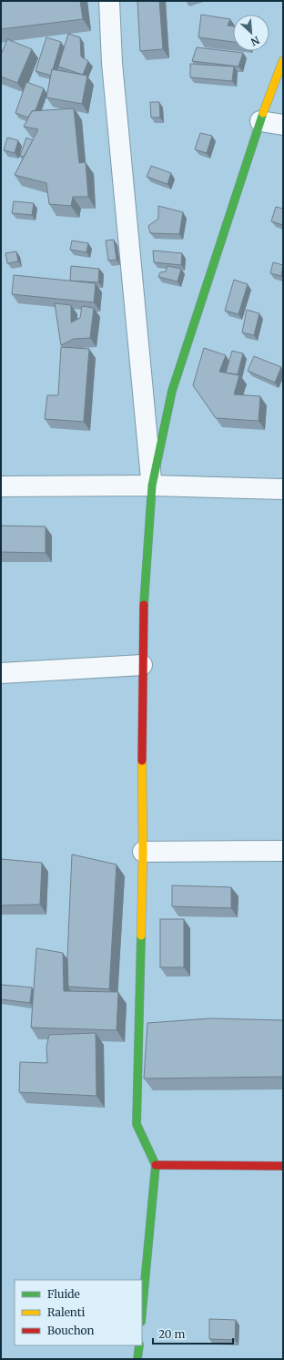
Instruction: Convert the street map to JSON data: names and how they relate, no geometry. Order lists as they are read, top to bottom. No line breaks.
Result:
{"legend":["Fluide","Ralenti","Bouchon"],"scale_bar":"20 m","north":"bottom right"}
